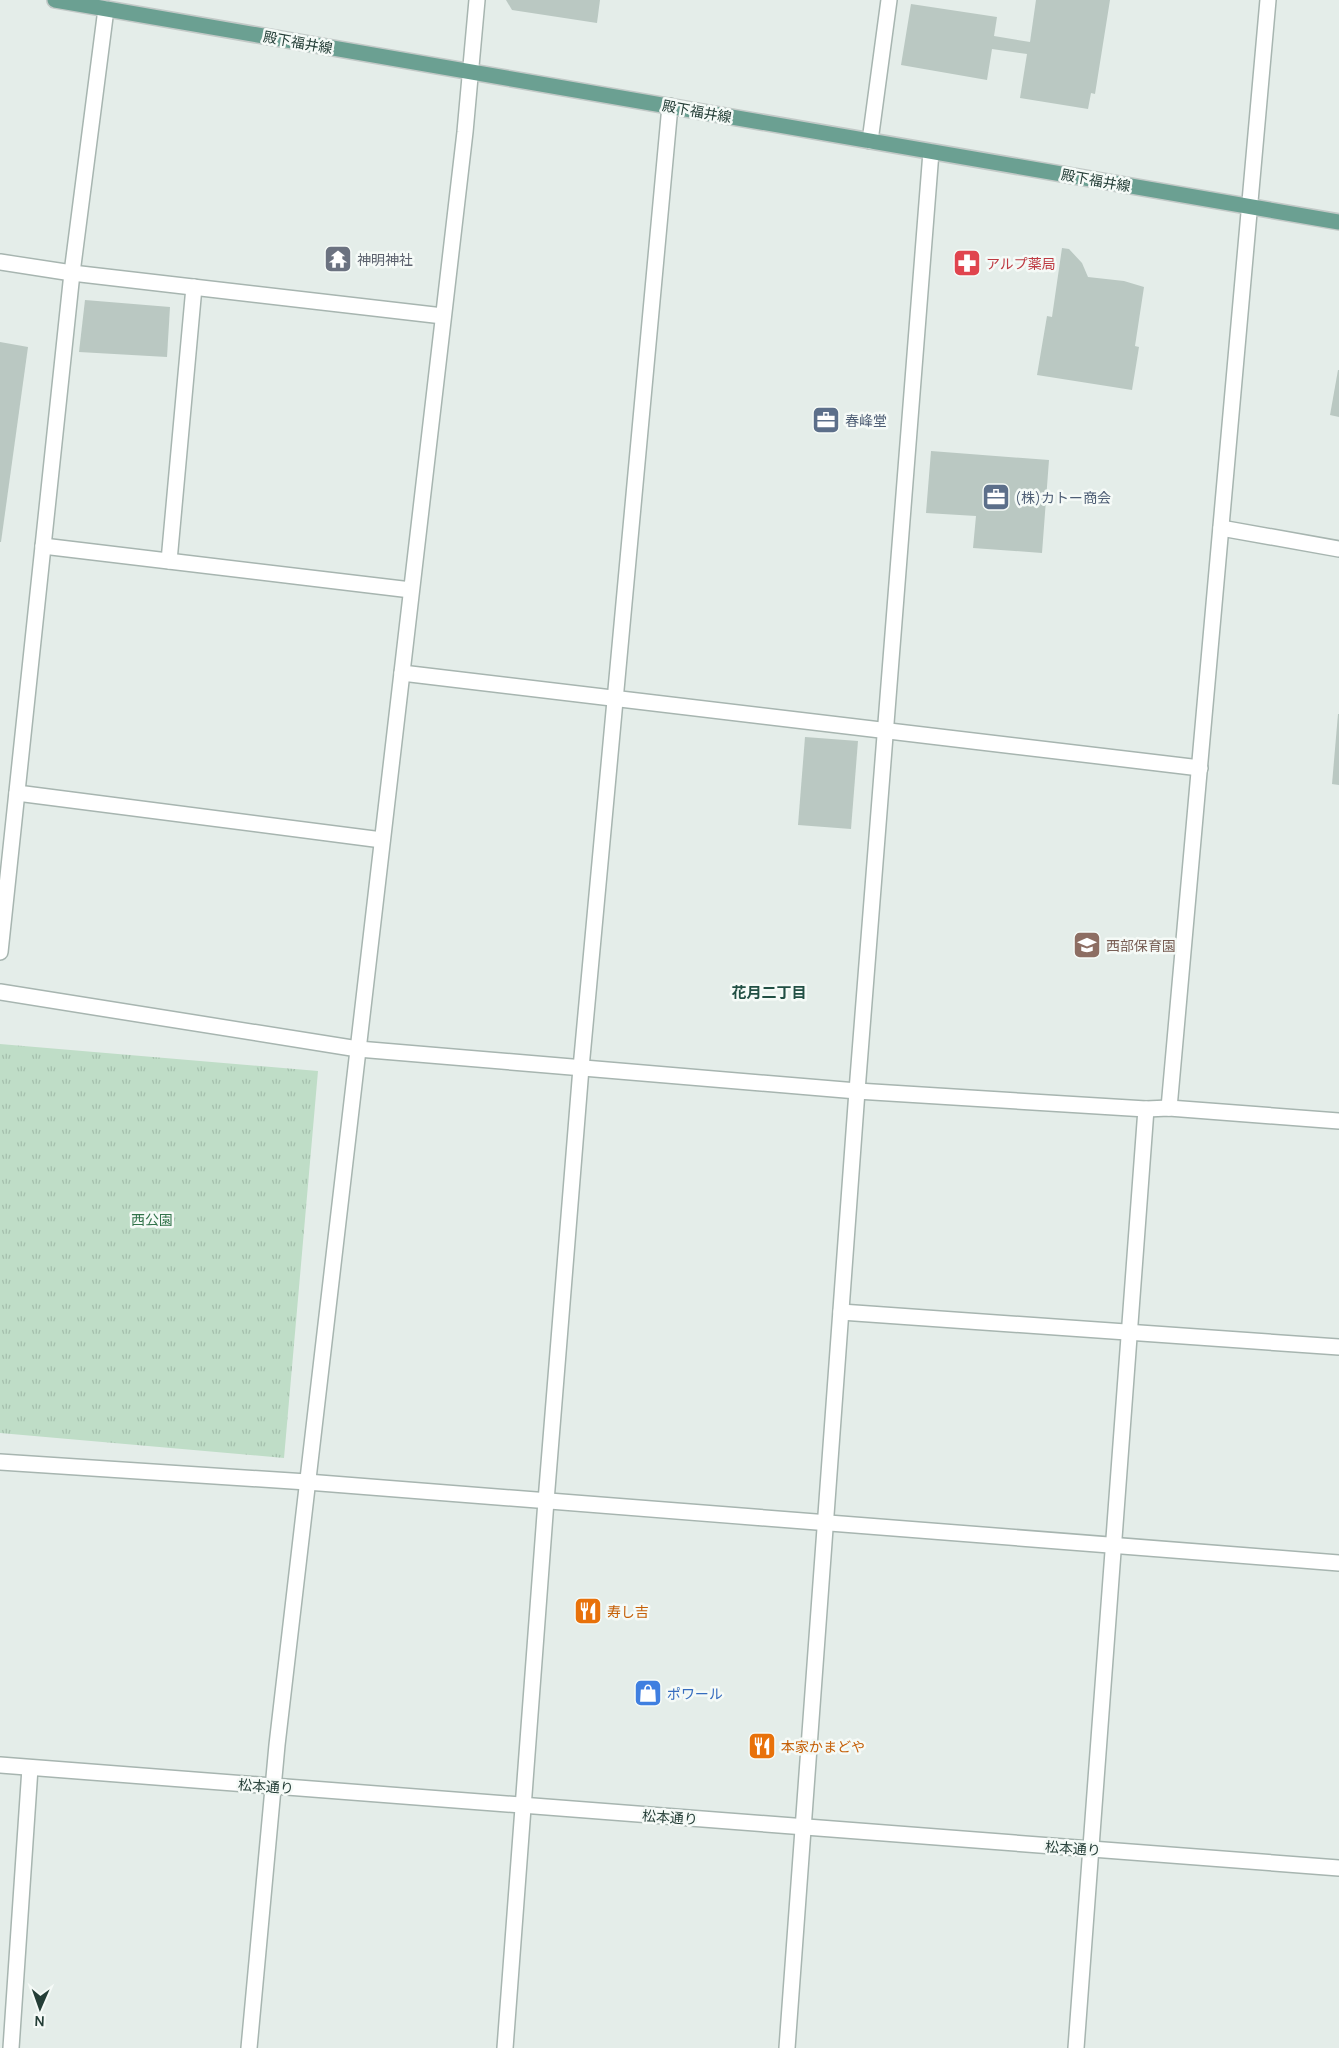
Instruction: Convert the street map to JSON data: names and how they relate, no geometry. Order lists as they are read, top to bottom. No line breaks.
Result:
{"streets":{"main road":["殿下福井線"],"street":["松本通り"]},"districts":["花月二丁目"],"parks":["西公園"],"places":{"temple":["神明神社"],"pharmacy":["アルプ薬局"],"office":["春峰堂","(株)カトー商会"],"school or university":["西部保育園"],"restaurant":["寿し吉","本家かまどや"],"shop":["ポワール"]},"north":"bottom"}
